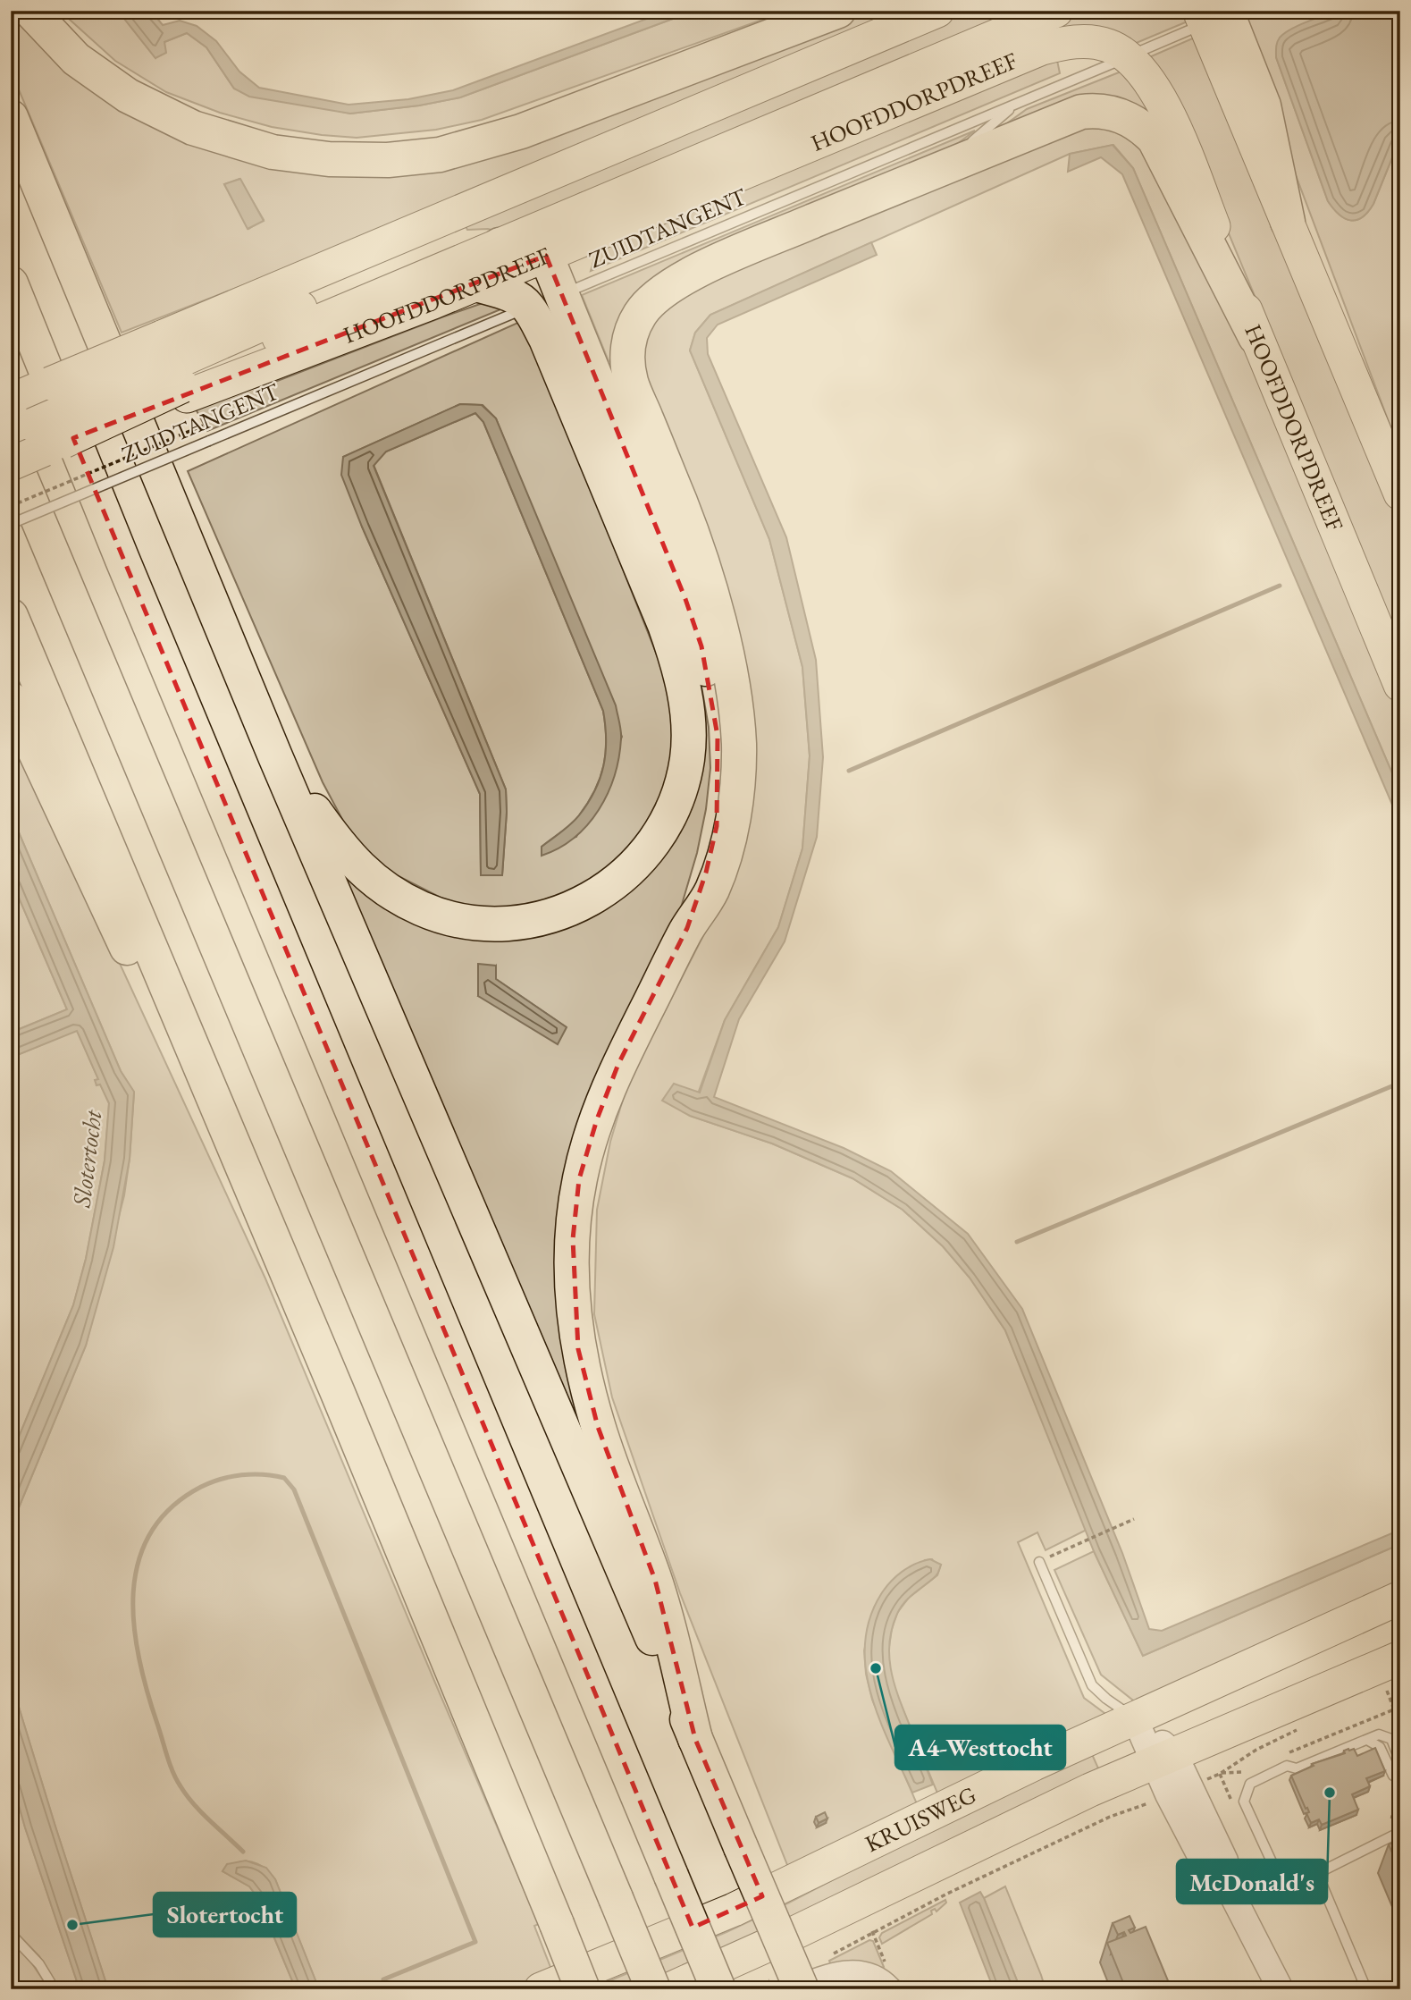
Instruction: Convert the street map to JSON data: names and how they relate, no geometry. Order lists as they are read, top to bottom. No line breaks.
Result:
{"streets":{"highway":["HOOFDDORPDREEF","KRUISWEG"],"lane":["ZUIDTANGENT"]},"crossings":[["HOOFDDORPDREEF","ZUIDTANGENT"]],"water":["Slotertocht"],"places":["A4-Westtocht","McDonald's","Slotertocht"]}
